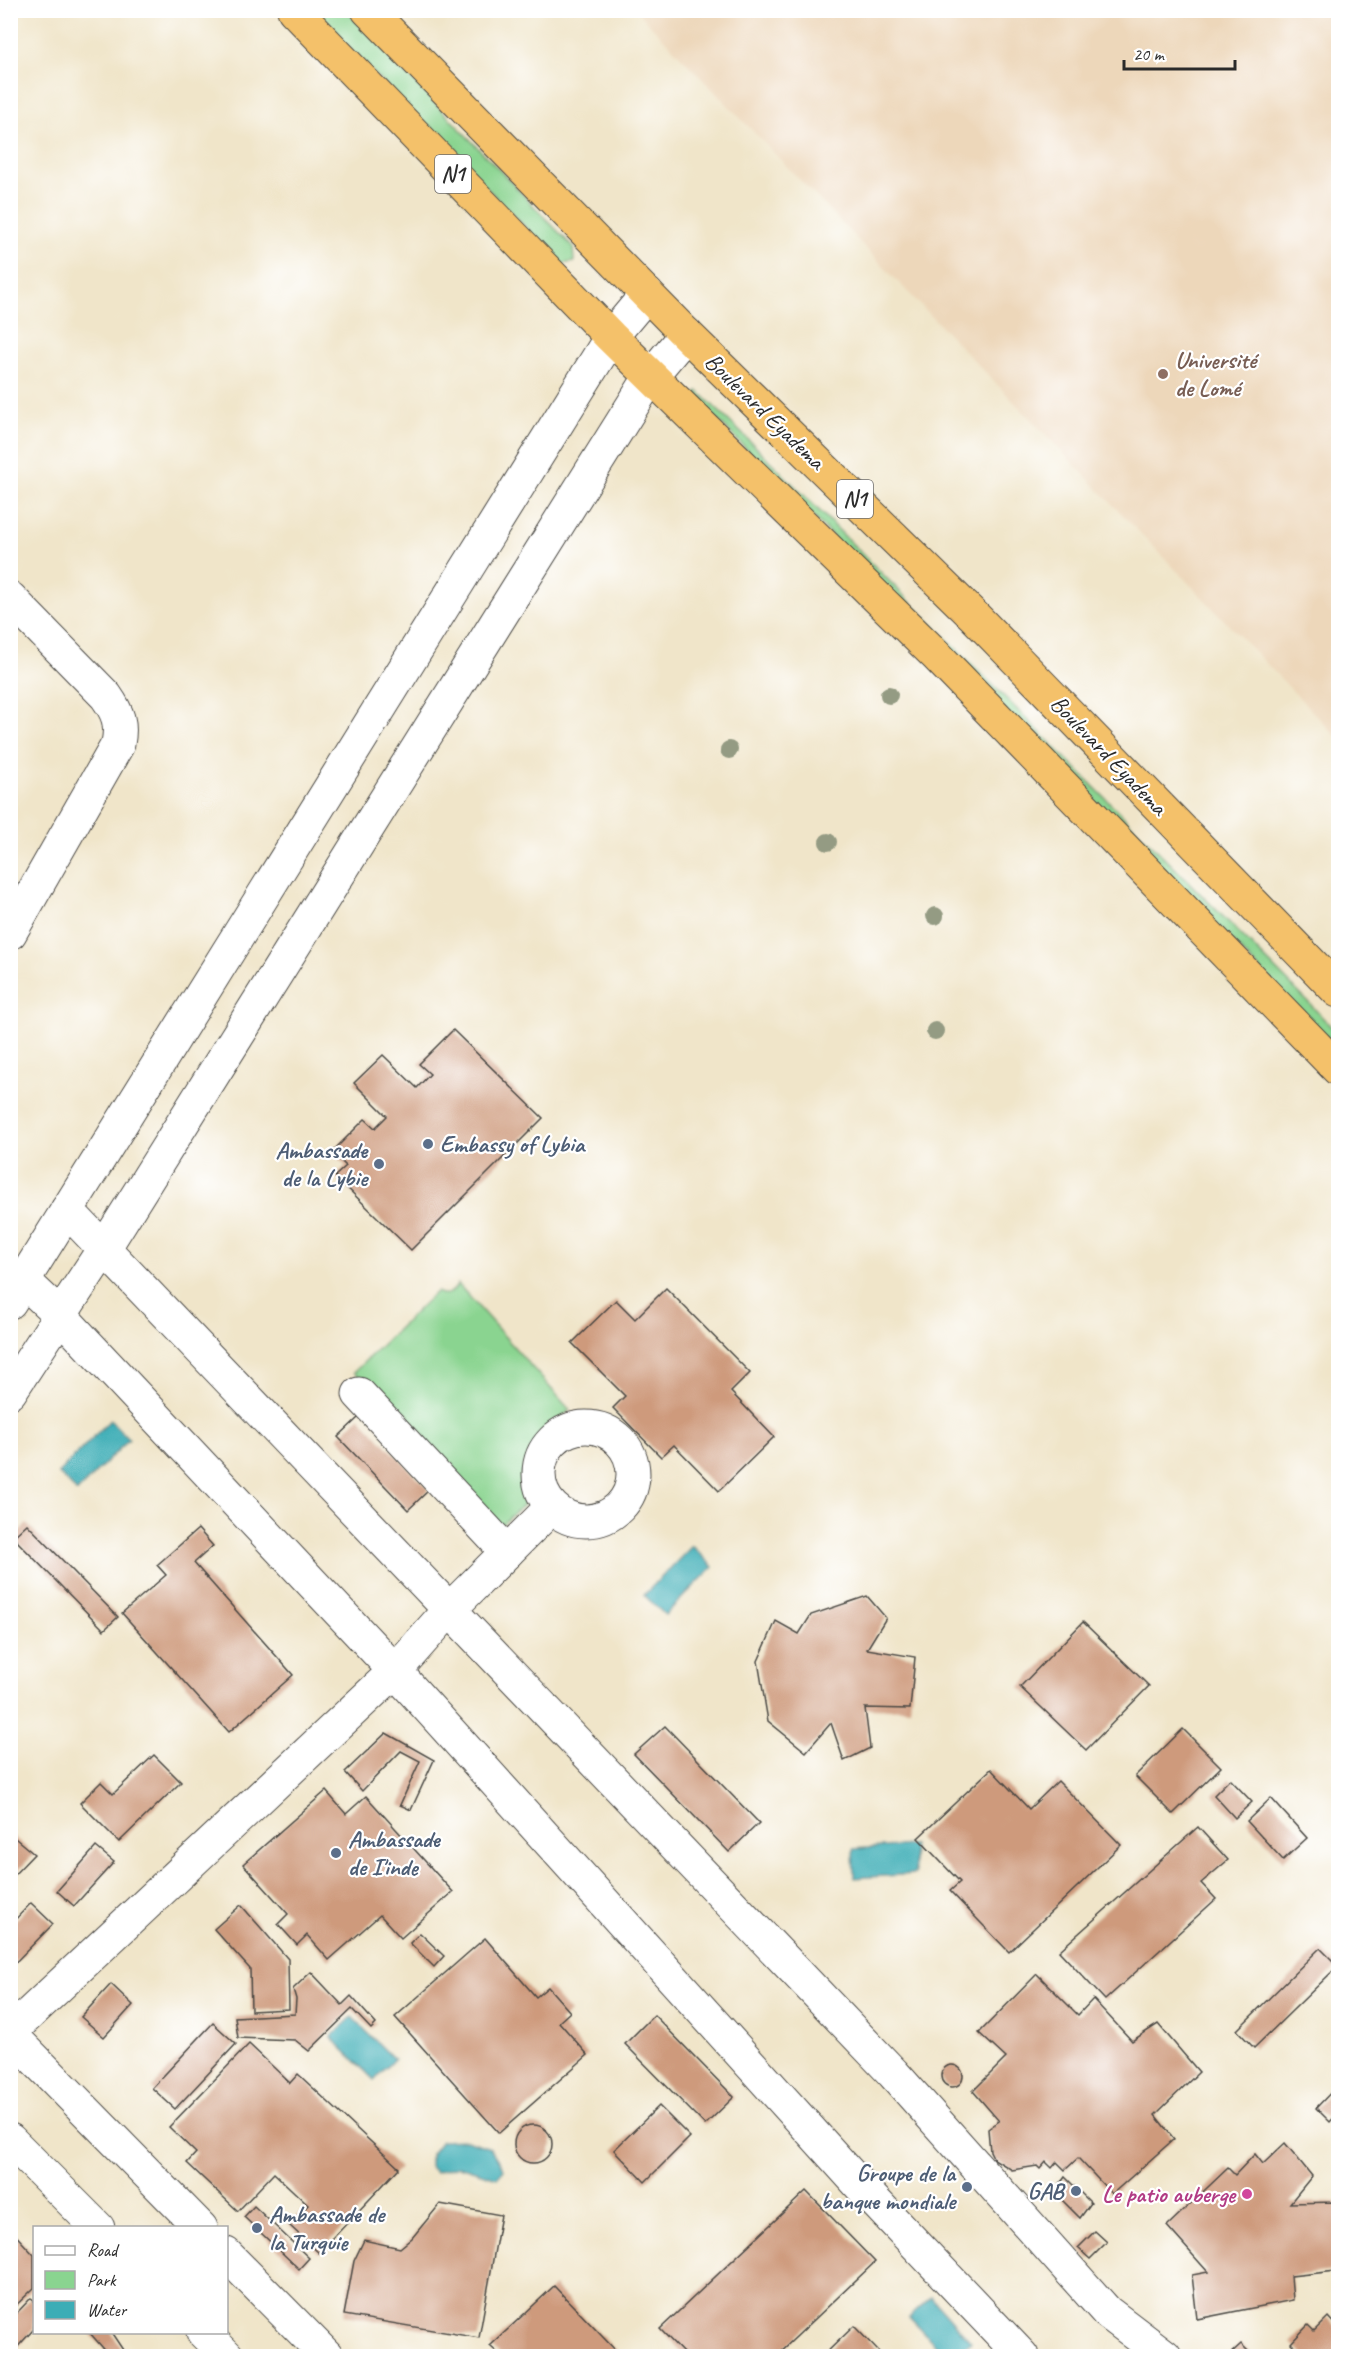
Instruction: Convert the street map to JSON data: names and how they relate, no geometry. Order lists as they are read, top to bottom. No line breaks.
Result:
{"streets":{"highway":["N1","Boulevard Eyadema"]},"places":["Université de Lomé","Embassy of Lybia","Ambassade de la Lybie","Ambassade de I'inde","Groupe de la banque mondiale","GAB","Le patio auberge","Ambassade de la Turquie"],"legend":["Road","Park","Water"],"scale_bar":"20 m"}
